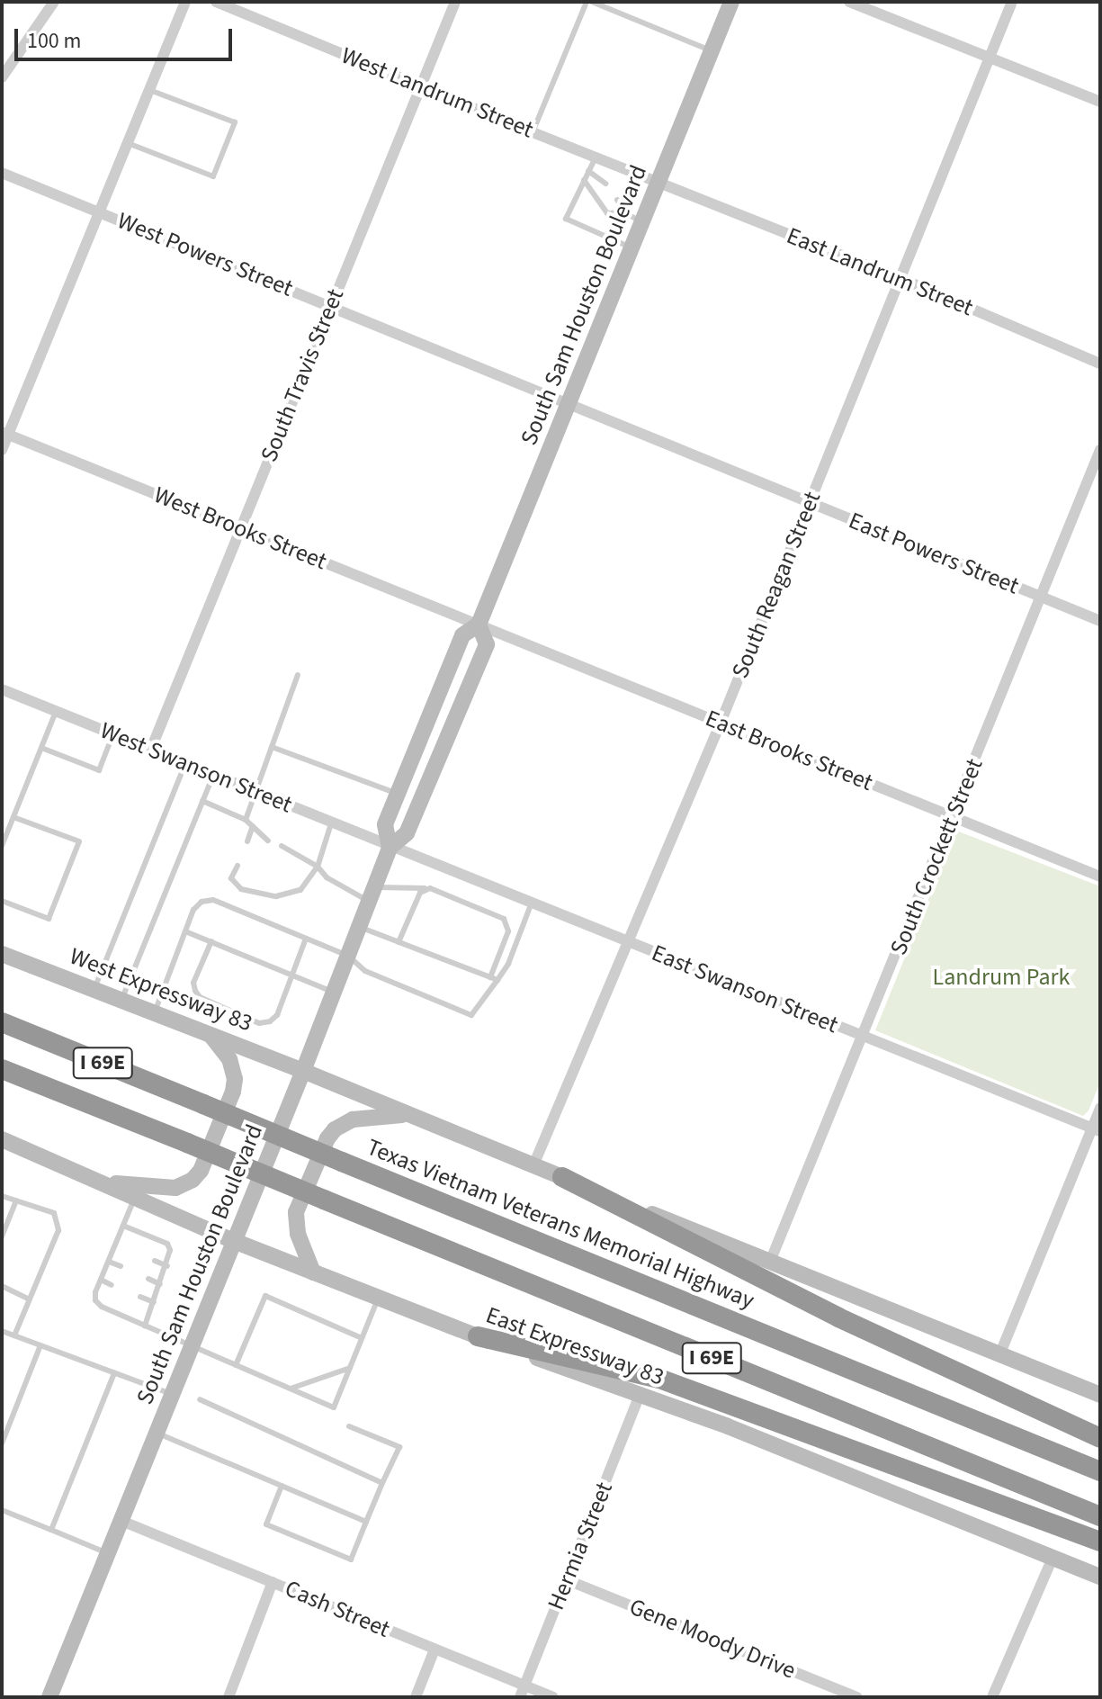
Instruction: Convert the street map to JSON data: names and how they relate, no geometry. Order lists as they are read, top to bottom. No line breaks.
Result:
{"streets":{"highway":["I 69E","Texas Vietnam Veterans Memorial Highway"],"main road":["South Sam Houston Boulevard","West Expressway 83","East Expressway 83"],"street":["West Landrum Street","West Powers Street","East Landrum Street","South Travis Street","West Brooks Street","East Powers Street","South Reagan Street","East Brooks Street","West Swanson Street","South Crockett Street","East Swanson Street","Hermia Street","Cash Street","Gene Moody Drive"]},"crossings":[["West Landrum Street","East Landrum Street"],["West Landrum Street","South Sam Houston Boulevard"],["West Landrum Street","South Travis Street"],["West Powers Street","South Sam Houston Boulevard"],["West Powers Street","South Travis Street"],["West Powers Street","East Powers Street"],["East Landrum Street","South Sam Houston Boulevard"],["East Landrum Street","South Reagan Street"],["South Sam Houston Boulevard","West Brooks Street"],["South Sam Houston Boulevard","East Powers Street"],["South Sam Houston Boulevard","East Brooks Street"],["South Sam Houston Boulevard","West Swanson Street"],["South Sam Houston Boulevard","East Swanson Street"],["South Sam Houston Boulevard","West Expressway 83"],["South Sam Houston Boulevard","East Expressway 83"],["South Sam Houston Boulevard","Cash Street"],["South Travis Street","West Brooks Street"],["South Travis Street","West Swanson Street"],["West Brooks Street","East Brooks Street"],["East Powers Street","South Reagan Street"],["East Powers Street","South Crockett Street"],["South Reagan Street","East Brooks Street"],["South Reagan Street","East Swanson Street"],["East Brooks Street","South Crockett Street"],["West Swanson Street","East Swanson Street"],["South Crockett Street","East Swanson Street"],["East Expressway 83","Hermia Street"],["Hermia Street","Cash Street"],["Hermia Street","Gene Moody Drive"]],"parks":["Landrum Park"],"scale_bar":"100 m"}
